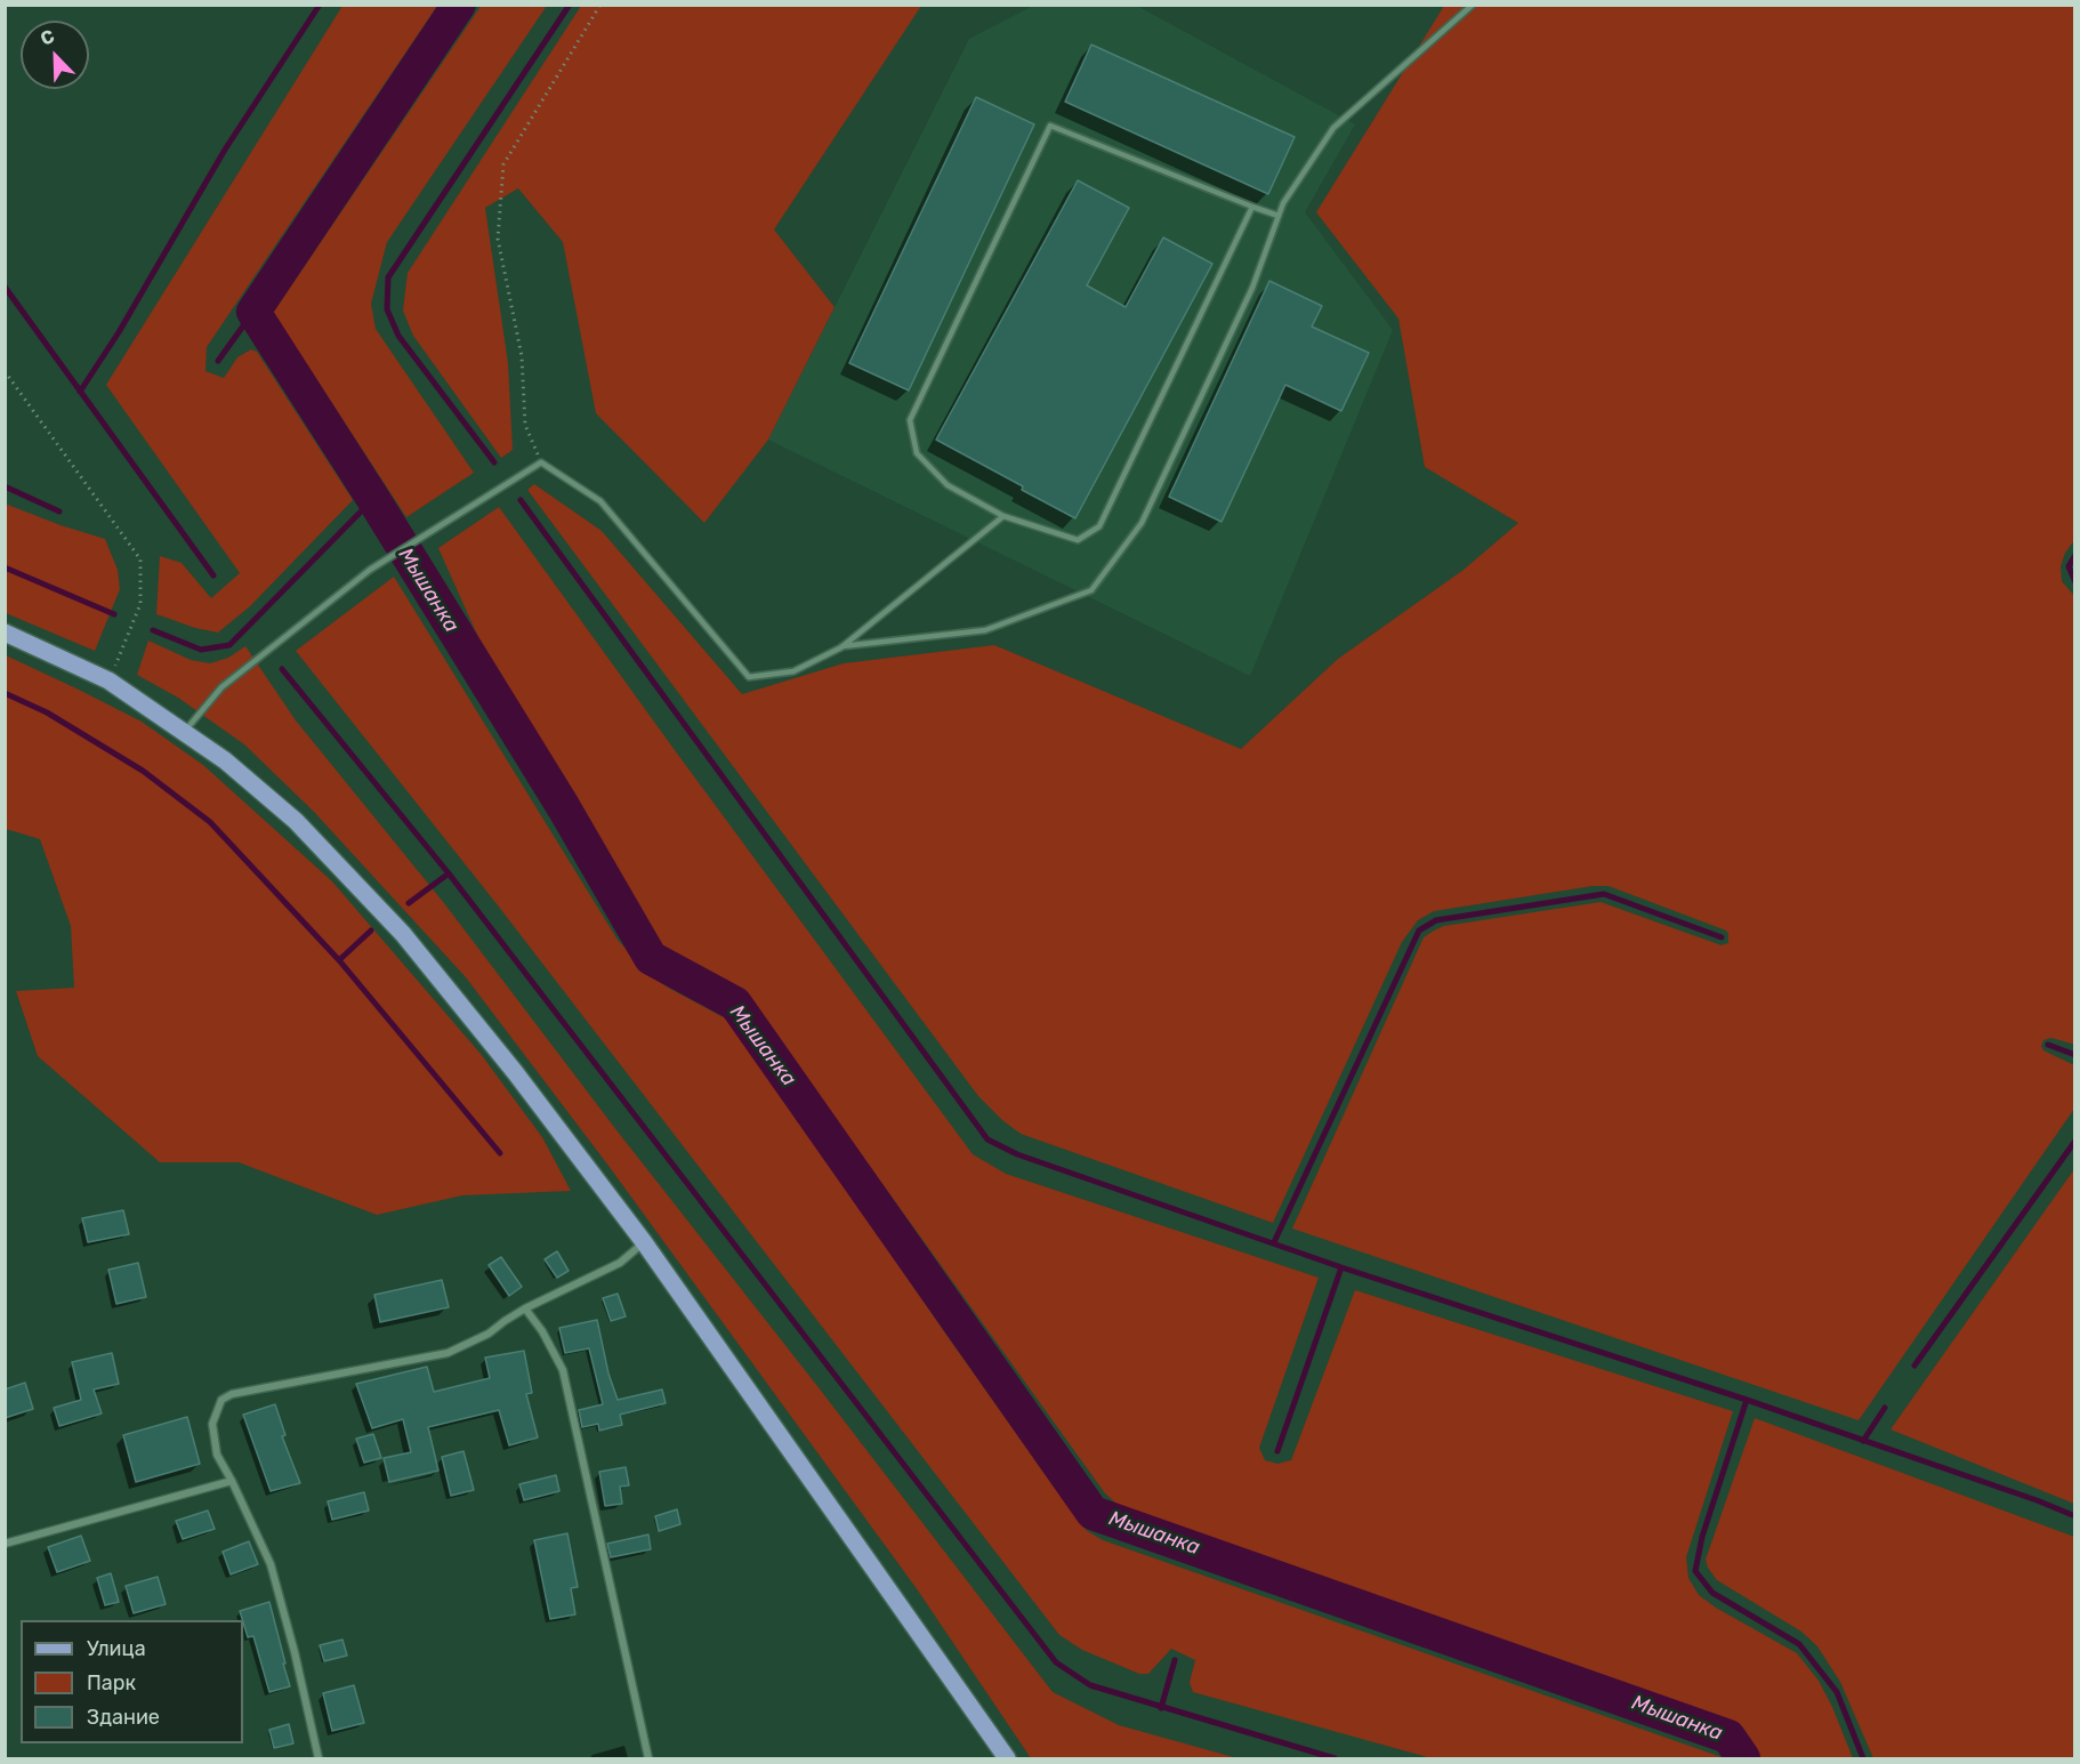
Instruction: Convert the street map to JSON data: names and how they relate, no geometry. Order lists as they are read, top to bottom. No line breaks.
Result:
{"water":["Мышанка"],"legend":["Улица","Парк","Здание"],"north":"top left"}
